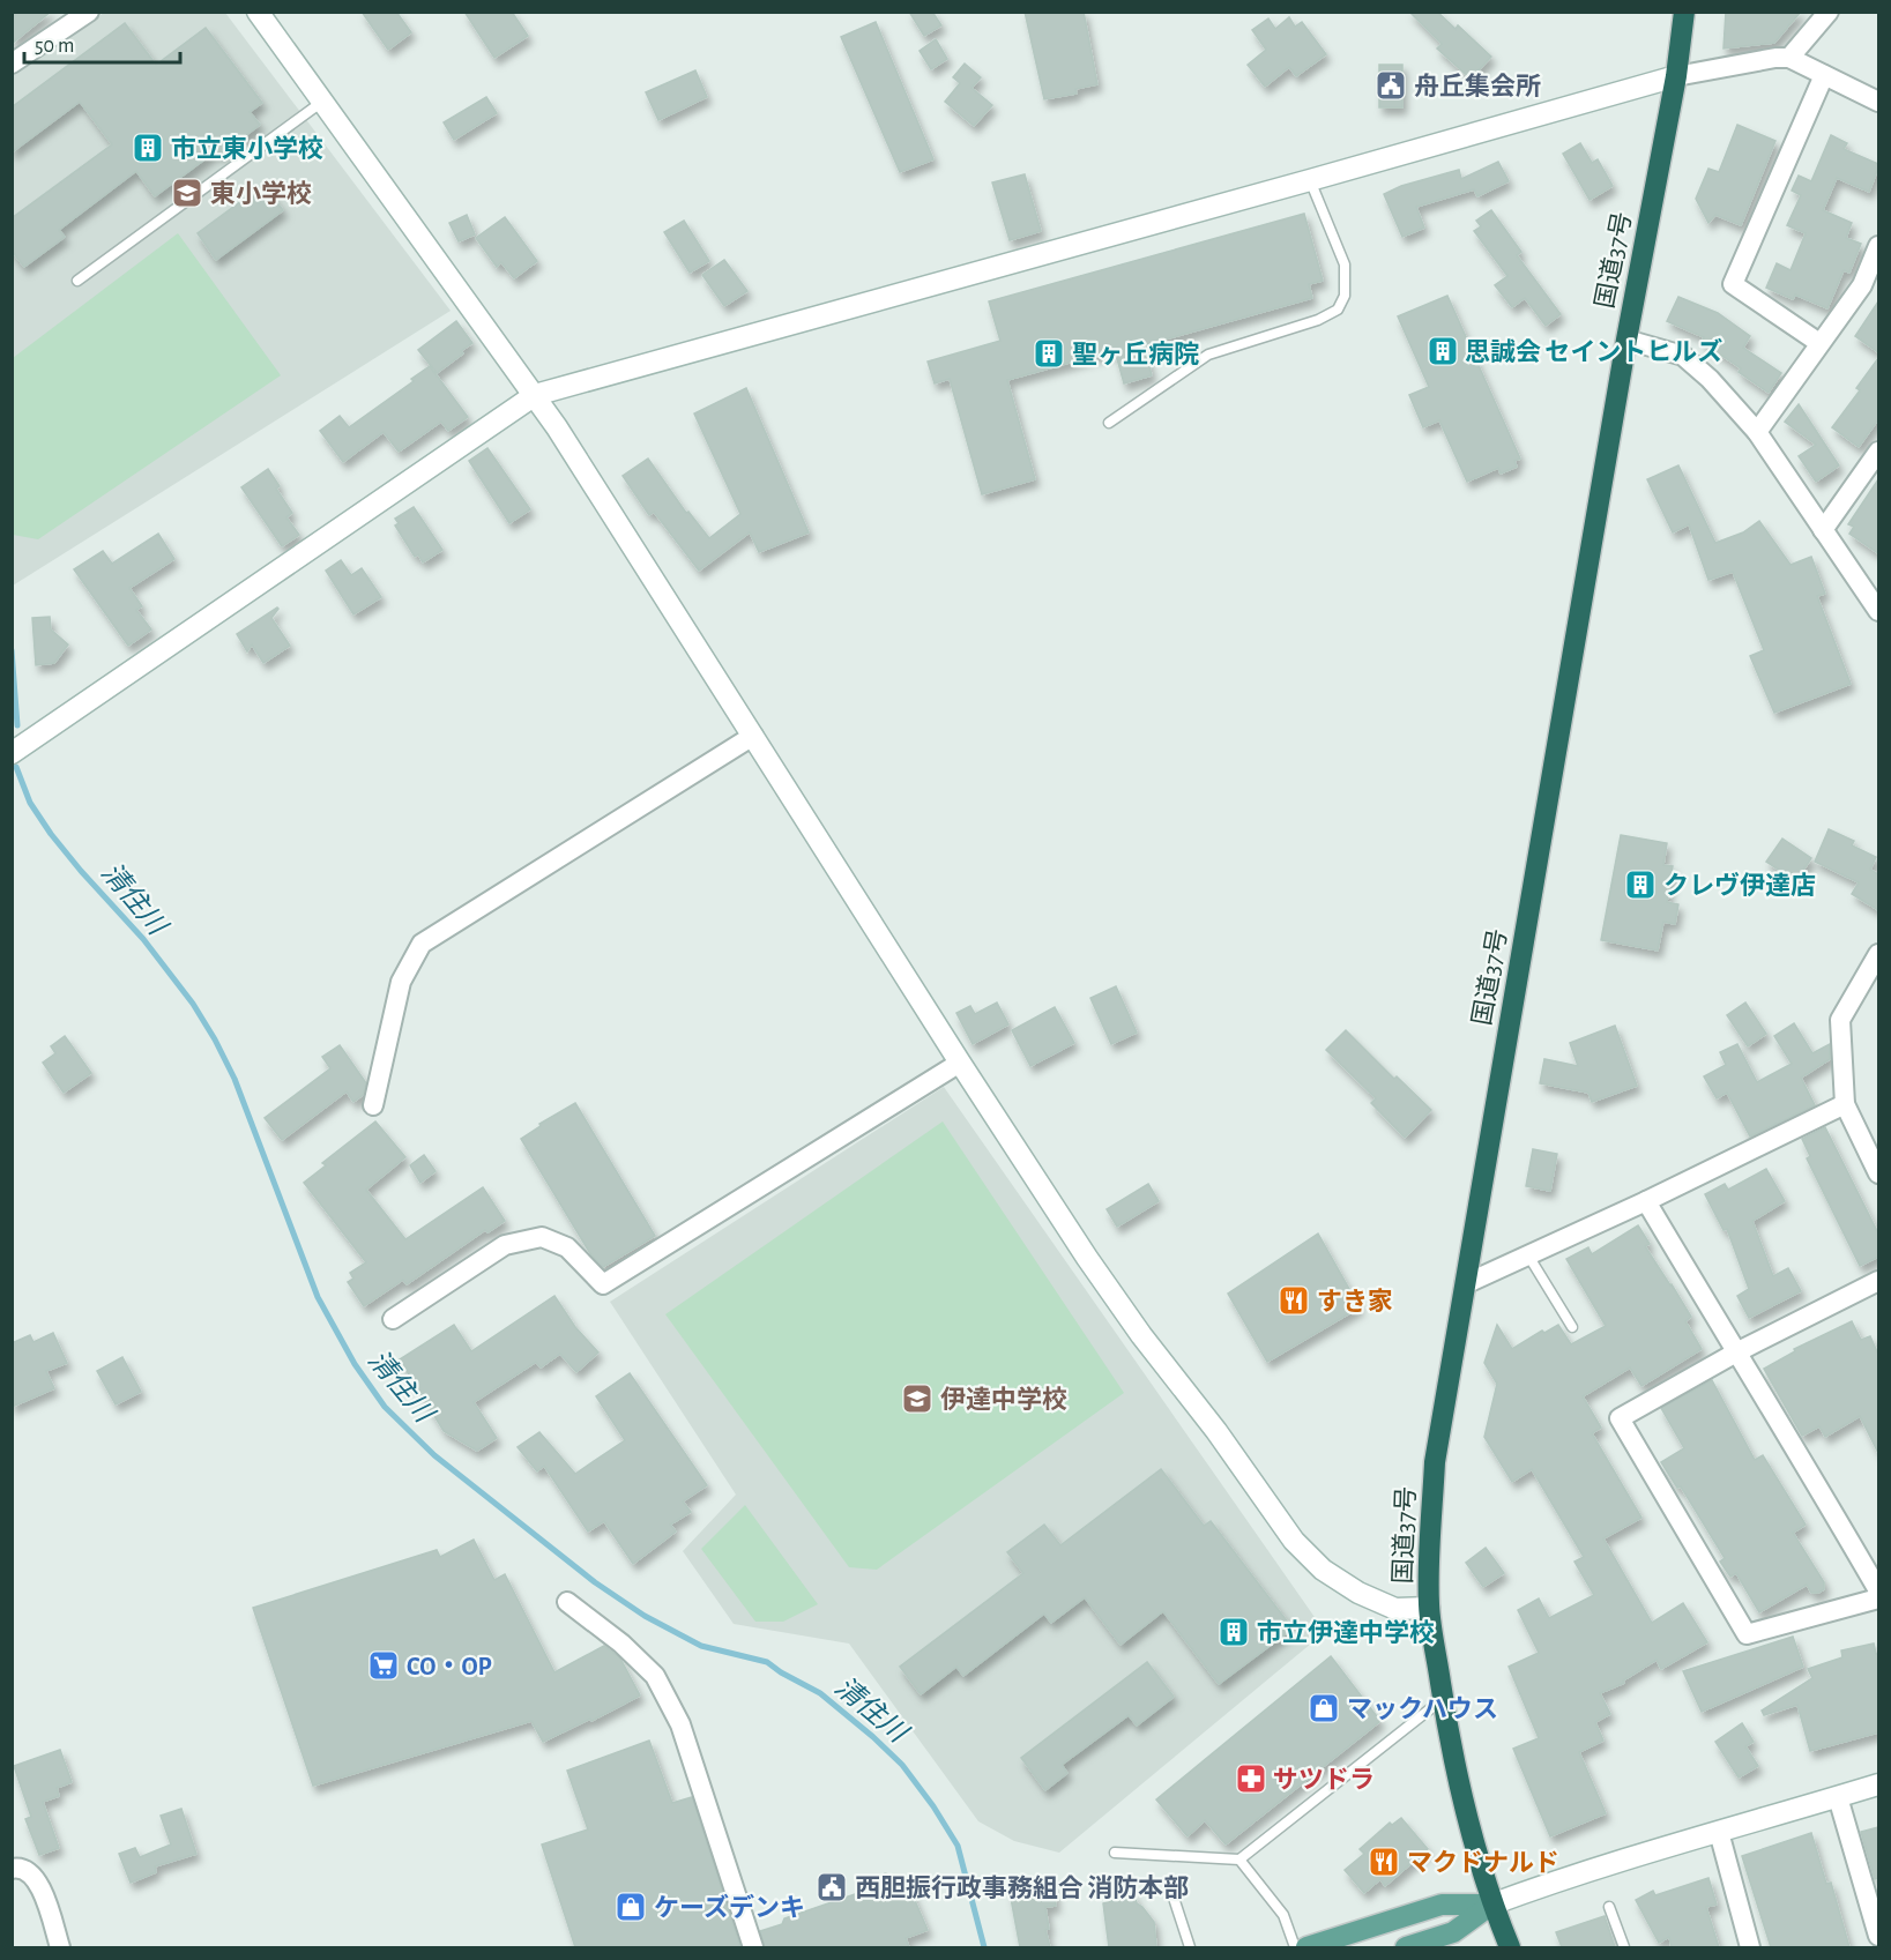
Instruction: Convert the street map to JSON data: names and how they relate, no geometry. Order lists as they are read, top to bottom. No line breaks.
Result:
{"streets":{"highway":["国道37号"]},"water":["清住川"],"places":{"public building":["舟丘集会所","西胆振行政事務組合 消防本部"],"building":["市立東小学校","思誠会 セイントヒルズ","聖ヶ丘病院","クレヴ伊達店","市立伊達中学校"],"school or university":["東小学校","伊達中学校"],"restaurant":["すき家","マクドナルド"],"supermarket":["CO・OP"],"shop":["マックハウス","ケーズデンキ"],"pharmacy":["サツドラ"]},"scale_bar":"50 m"}
